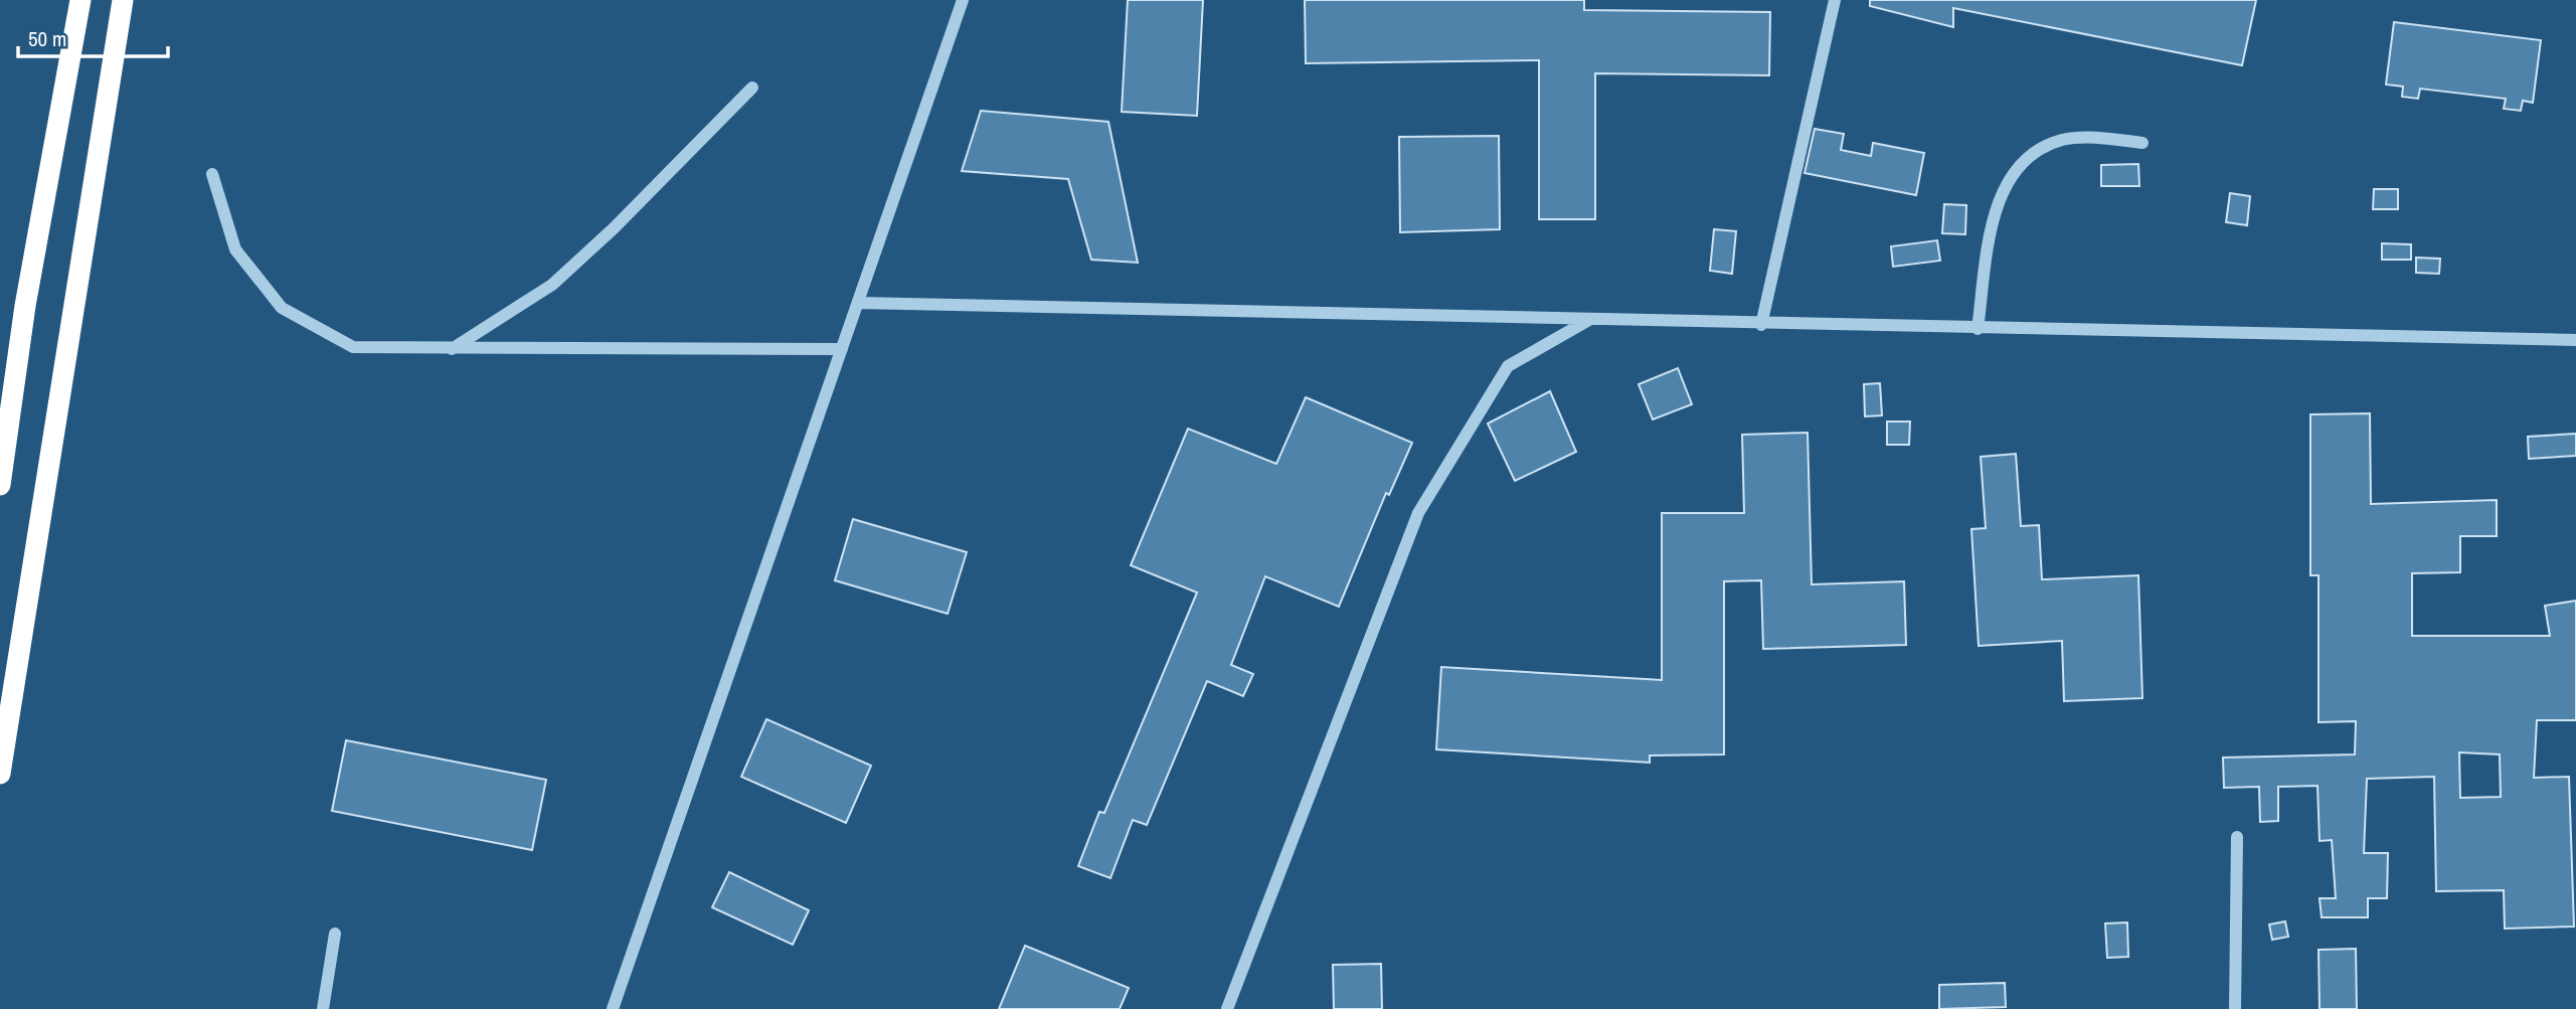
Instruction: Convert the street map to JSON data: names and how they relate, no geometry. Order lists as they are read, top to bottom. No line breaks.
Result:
{"scale_bar":"50 m"}
